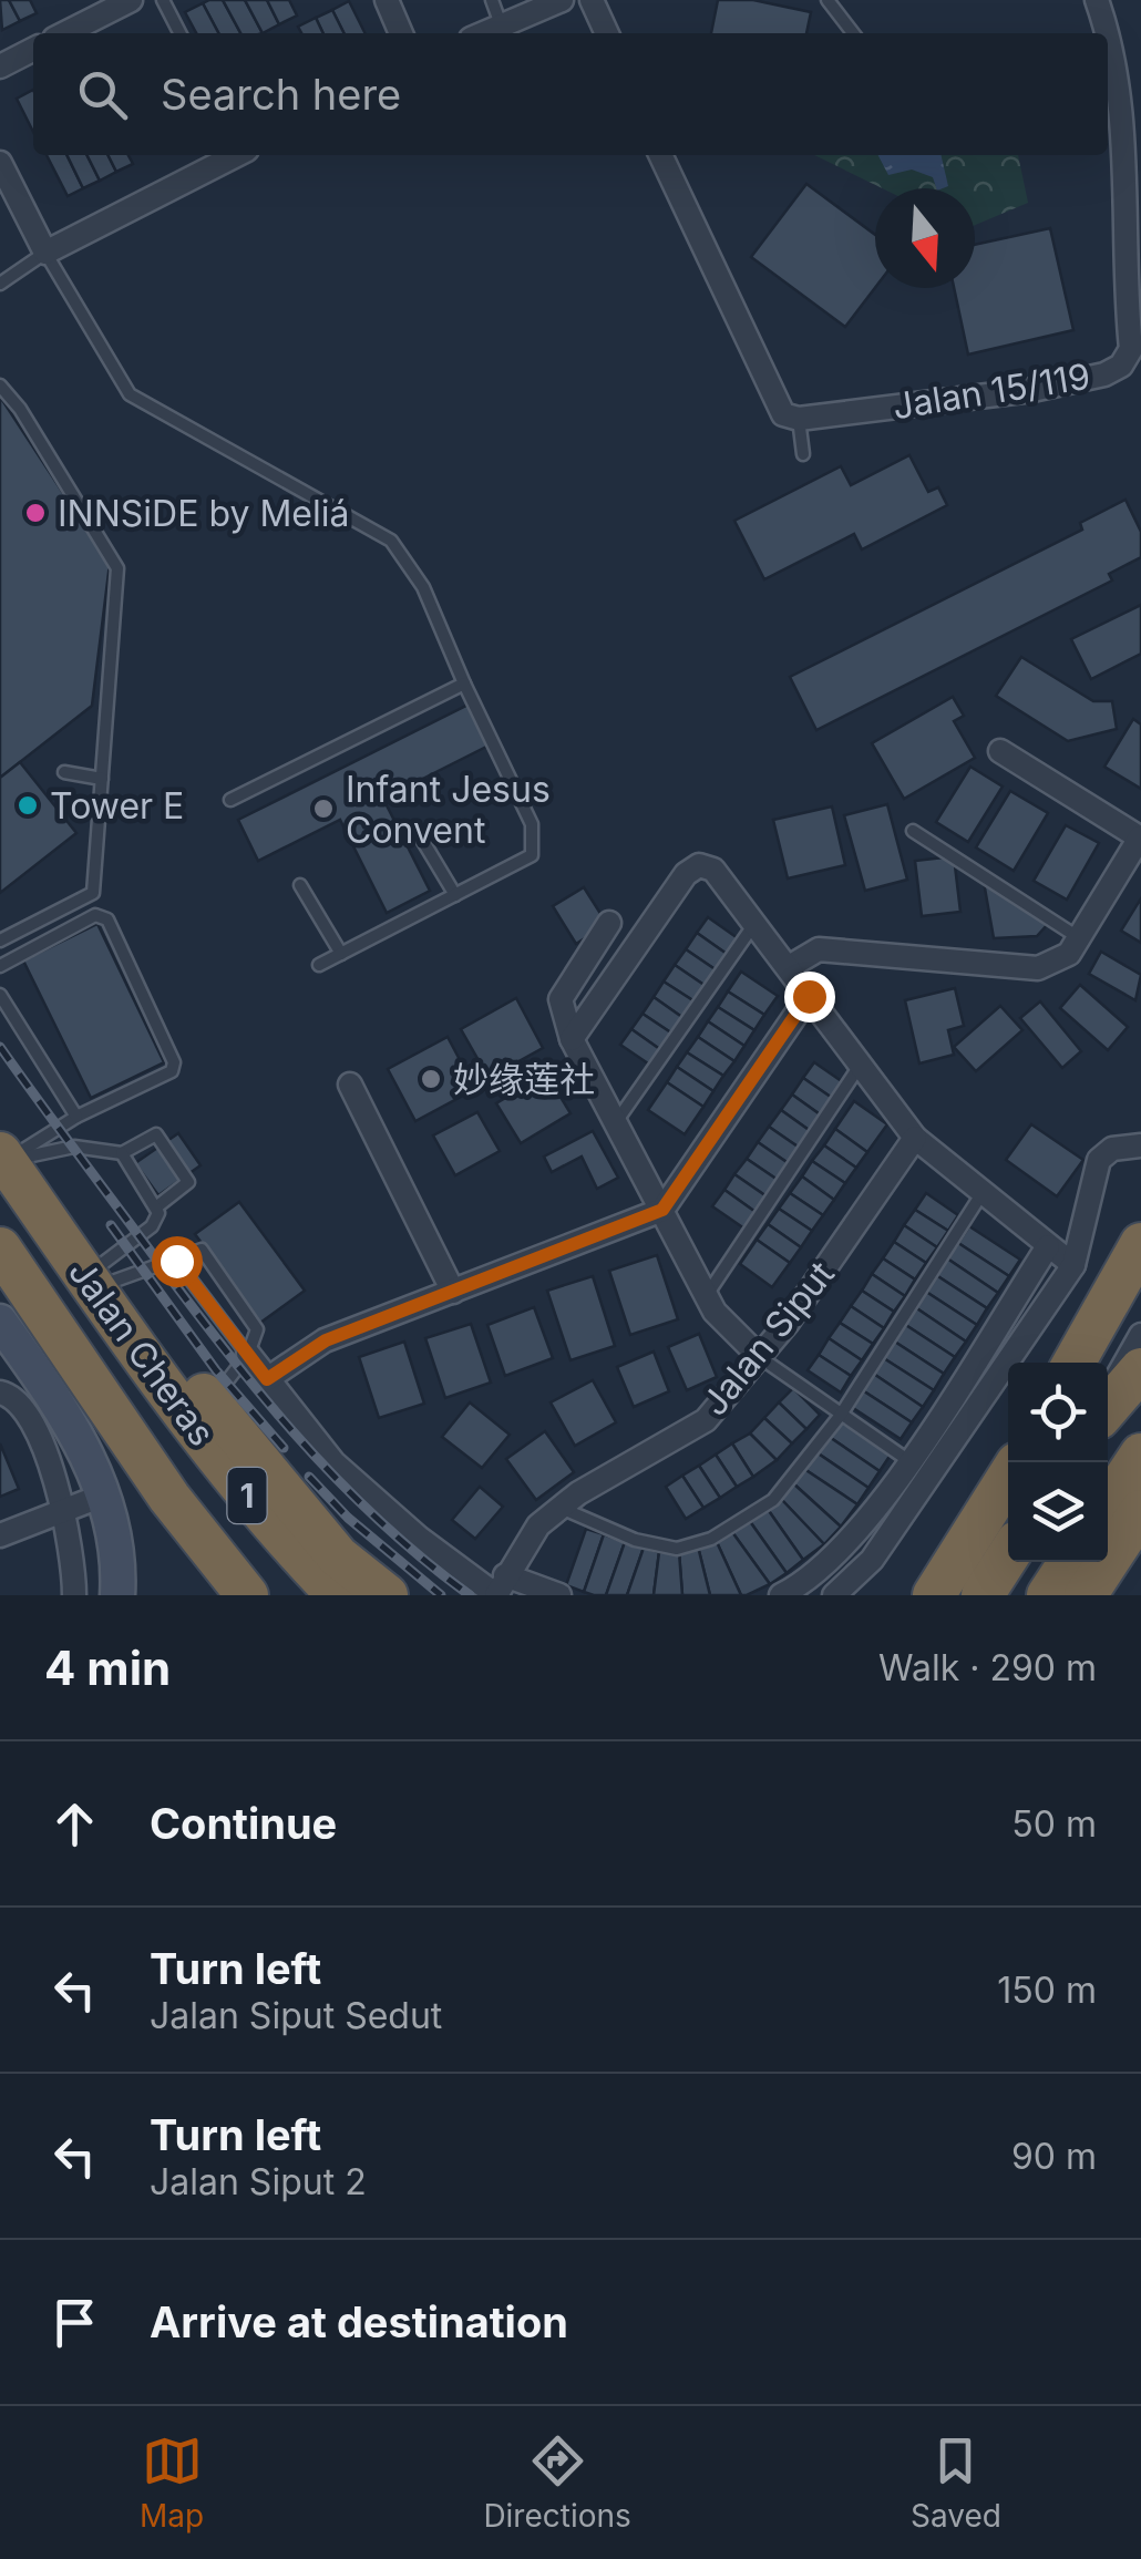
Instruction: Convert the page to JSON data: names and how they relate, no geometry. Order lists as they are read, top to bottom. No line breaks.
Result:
{"streets":{"highway":["Jalan Cheras","1"],"street":["Jalan 15/119","Jalan Siput"]},"places":["INNSiDE by Meliá","Tower E","Infant Jesus Convent","妙缘莲社"],"north":"bottom","page":{"search":"Search here","heading":["4 min","Walk · 290 m"],"list":[["Continue","50 m"],["Turn left","Jalan Siput Sedut","150 m"],["Turn left","Jalan Siput 2","90 m"],"Arrive at destination"],"nav":["Map","Directions","Saved"]}}
